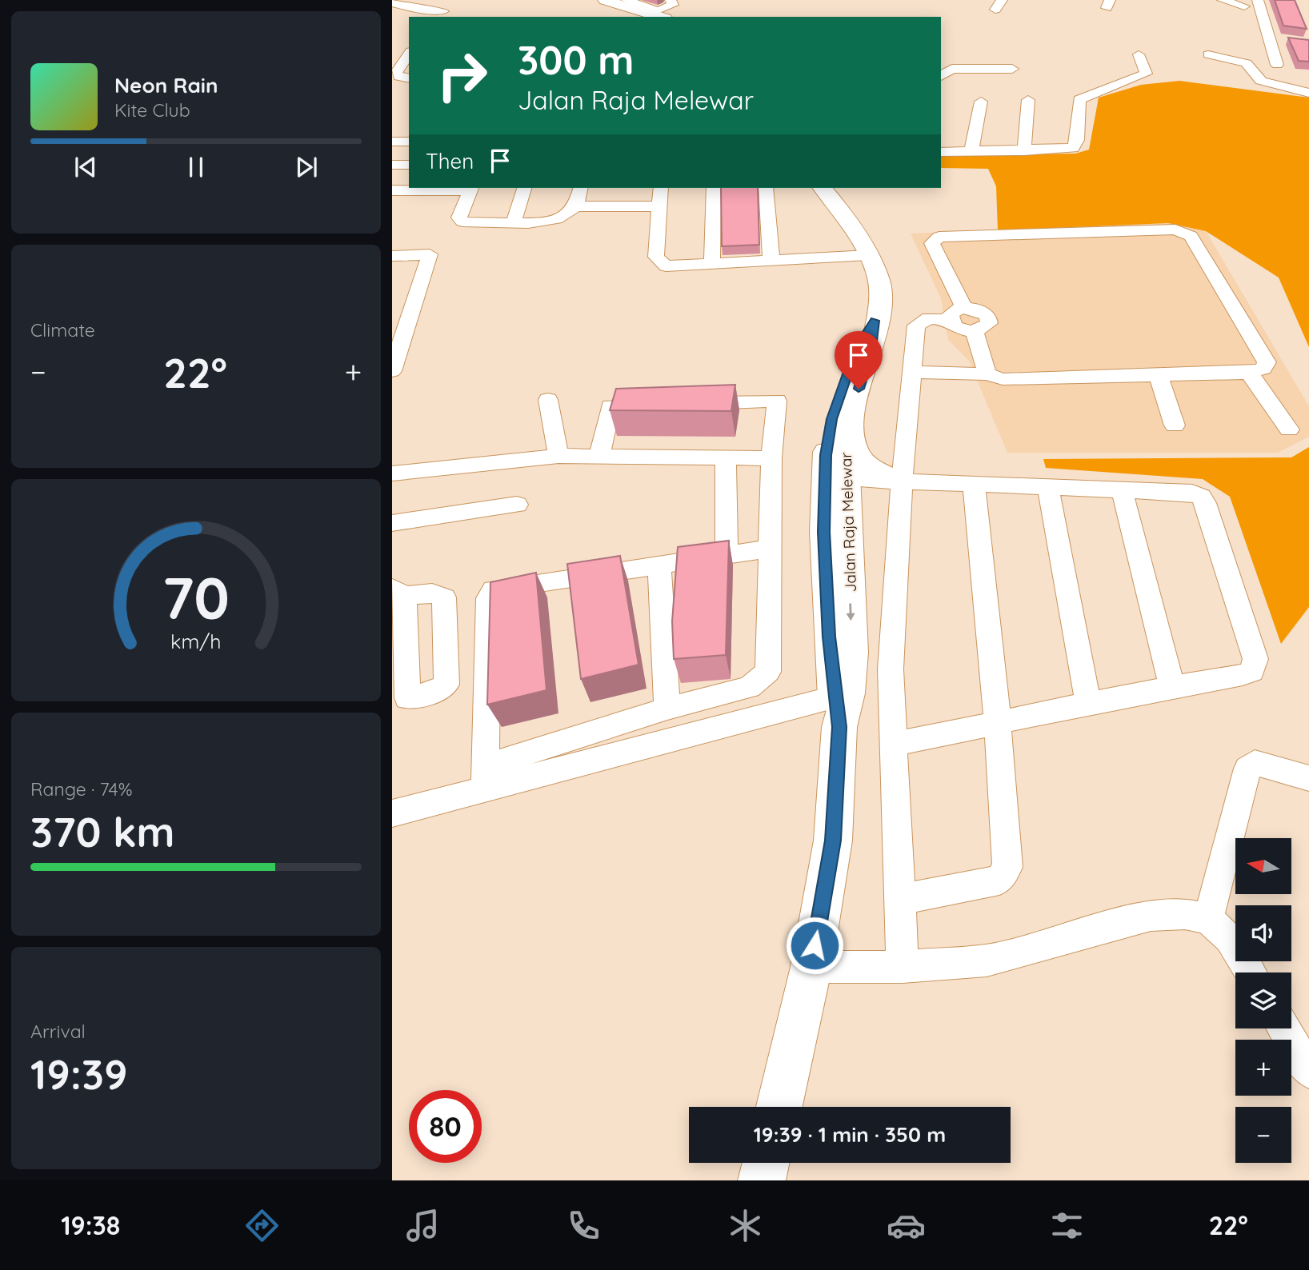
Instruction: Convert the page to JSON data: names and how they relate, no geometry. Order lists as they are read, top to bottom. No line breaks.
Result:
{"streets":{"highway":["Jalan Raja Melewar"]},"north":"left","page":{"turn":["300 m","Jalan Raja Melewar"],"song":["Neon Rain","Kite Club"],"then":"Then","tile":["Climate",["Range · 74%","370 km"],["Arrival","19:39"]],"heat":["−","22°","+"],"map_buttons":["+","−"],"limit":"80","trip":"19:39 · 1 min · 350 m","tabs":["19:38","22°"],"gauge":["70","km/h"]}}
